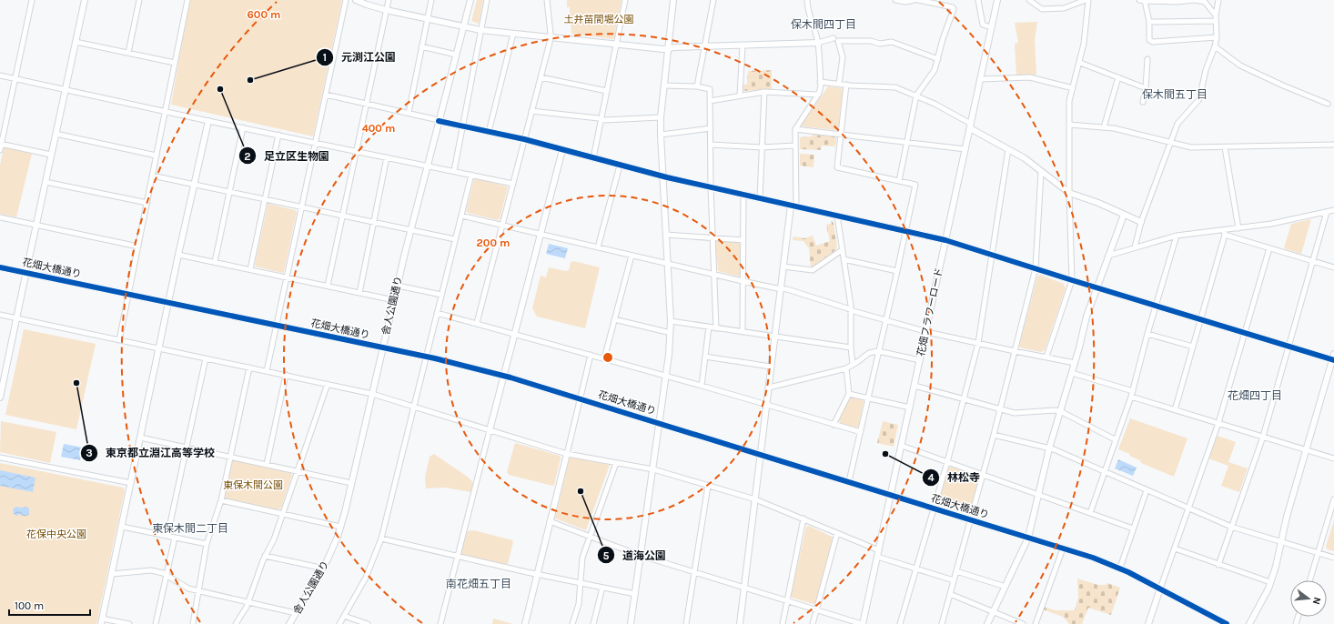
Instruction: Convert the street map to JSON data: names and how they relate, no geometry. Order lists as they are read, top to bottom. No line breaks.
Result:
{"streets":{"street":["花畑大橋通り","舎人公園通り","花畑フラワーロード"]},"crossings":[["花畑大橋通り","舎人公園通り"],["花畑大橋通り","花畑フラワーロード"]],"districts":["保木間四丁目","保木間五丁目","花畑四丁目","東保木間二丁目","南花畑五丁目"],"parks":["土井苗間堀公園","東保木間公園","花保中央公園"],"places":["元渕江公園","足立区生物園","東京都立淵江高等学校","林松寺","道海公園"],"scale_bar":"100 m","north":"right","rings":["600 m","400 m","200 m"]}
